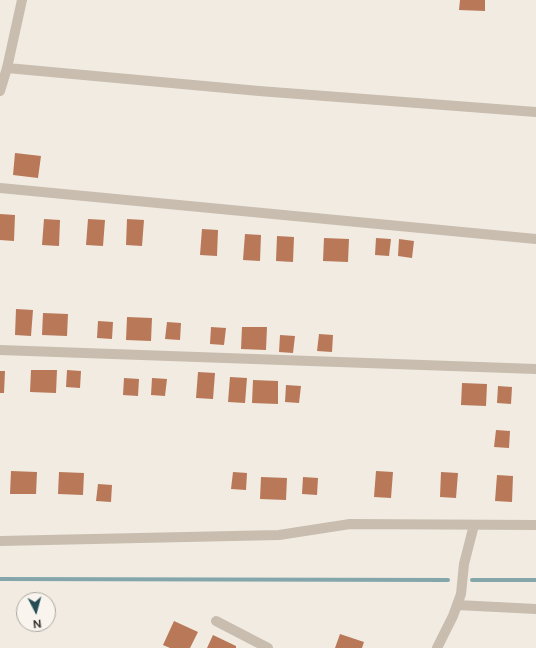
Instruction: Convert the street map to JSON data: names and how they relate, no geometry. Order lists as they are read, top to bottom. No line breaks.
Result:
{"north":"bottom"}
